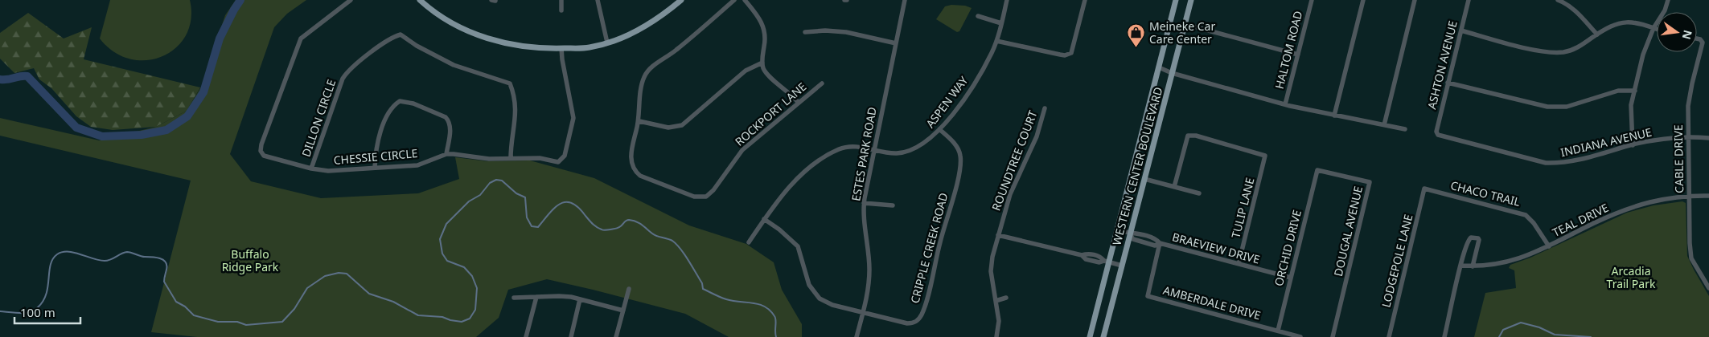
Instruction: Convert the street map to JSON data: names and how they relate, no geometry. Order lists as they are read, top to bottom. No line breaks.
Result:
{"streets":{"main road":["WESTERN CENTER BOULEVARD"],"street":["HALTOM ROAD","ASHTON AVENUE","ASPEN WAY","ROCKPORT LANE","DILLON CIRCLE","INDIANA AVENUE","ESTES PARK ROAD","CHESSIE CIRCLE","CABLE DRIVE","ROUNDTREE COURT","CHACO TRAIL","TULIP LANE","TEAL DRIVE","DOUGAL AVENUE","CRIPPLE CREEK ROAD","BRAEVIEW DRIVE","ORCHID DRIVE","LODGEPOLE LANE","AMBERDALE DRIVE"]},"crossings":[["ASHTON AVENUE","INDIANA AVENUE"],["ASPEN WAY","ESTES PARK ROAD"],["ASPEN WAY","CRIPPLE CREEK ROAD"],["DILLON CIRCLE","CHESSIE CIRCLE"],["INDIANA AVENUE","CABLE DRIVE"],["ESTES PARK ROAD","CRIPPLE CREEK ROAD"],["CABLE DRIVE","TEAL DRIVE"],["WESTERN CENTER BOULEVARD","BRAEVIEW DRIVE"],["CHACO TRAIL","TEAL DRIVE"],["CHACO TRAIL","LODGEPOLE LANE"],["TULIP LANE","BRAEVIEW DRIVE"],["DOUGAL AVENUE","ORCHID DRIVE"],["BRAEVIEW DRIVE","ORCHID DRIVE"],["BRAEVIEW DRIVE","AMBERDALE DRIVE"],["ORCHID DRIVE","AMBERDALE DRIVE"]],"parks":["Buffalo Ridge Park","Arcadia Trail Park"],"places":{"shop":["Meineke Car Care Center"]},"scale_bar":"100 m","north":"right"}
